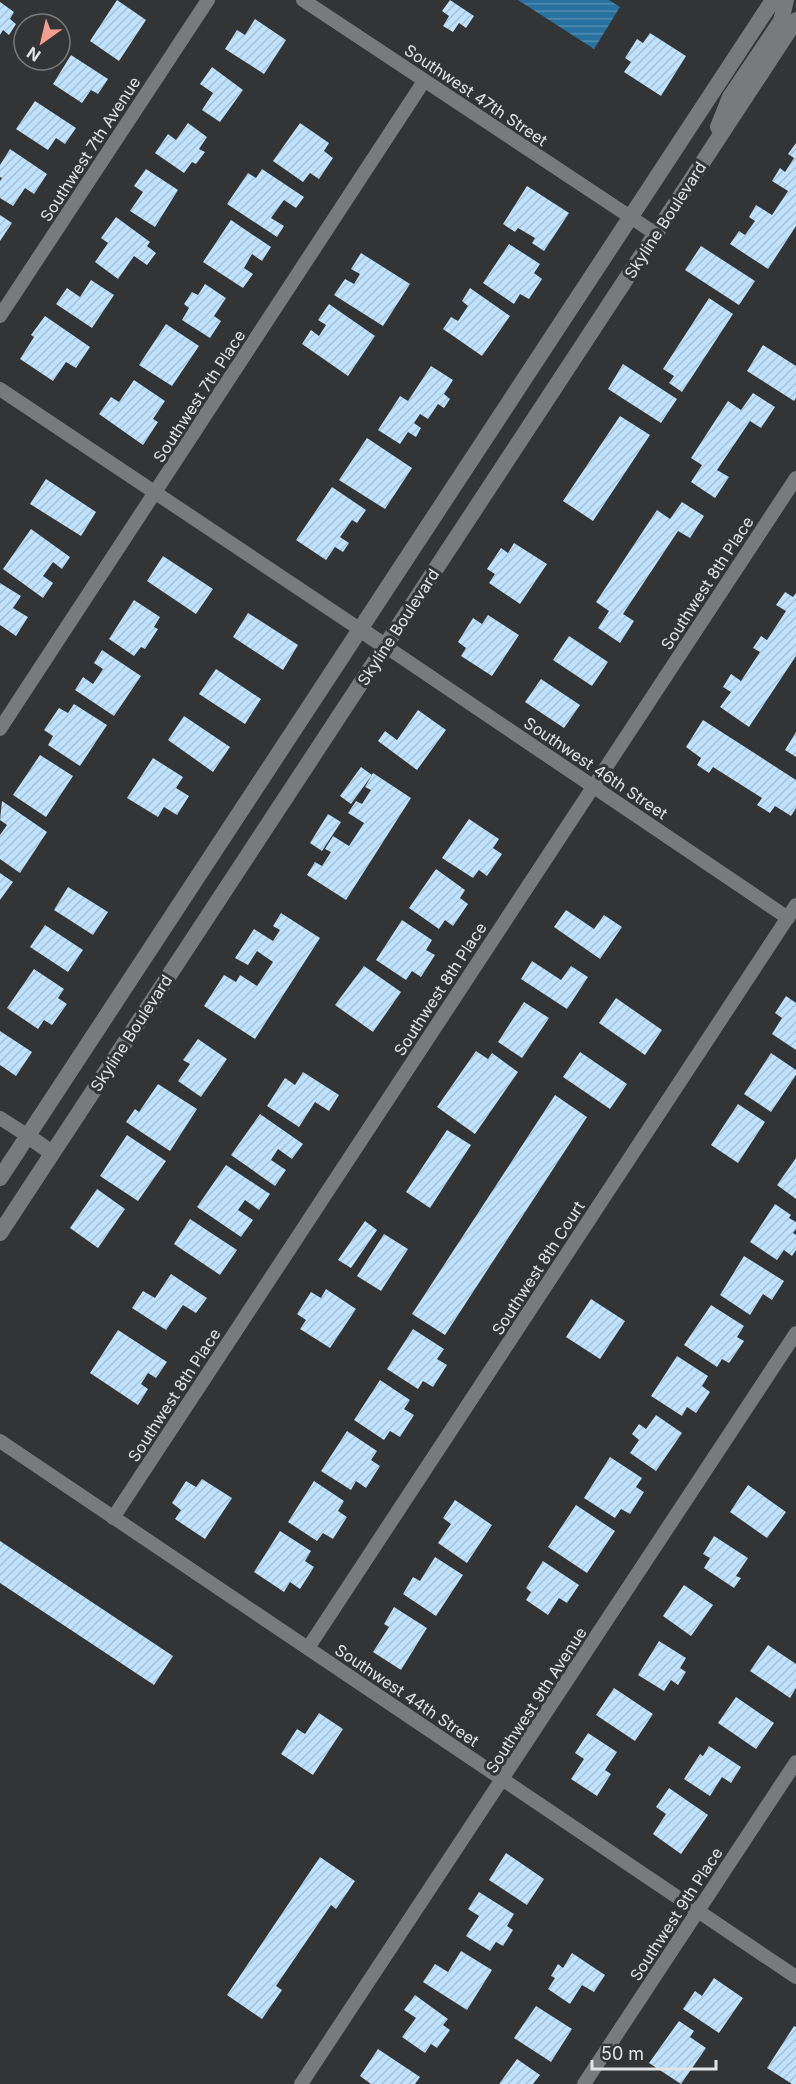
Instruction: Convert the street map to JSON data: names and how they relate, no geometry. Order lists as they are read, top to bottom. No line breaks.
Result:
{"streets":{"street":["Southwest 47th Street","Southwest 7th Avenue","Skyline Boulevard","Southwest 7th Place","Southwest 8th Place","Southwest 46th Street","Southwest 8th Court","Southwest 44th Street","Southwest 9th Avenue","Southwest 9th Place"]},"crossings":[["Southwest 47th Street","Skyline Boulevard"],["Southwest 47th Street","Southwest 7th Place"],["Skyline Boulevard","Southwest 46th Street"],["Southwest 8th Place","Southwest 46th Street"],["Southwest 8th Place","Southwest 44th Street"],["Southwest 46th Street","Southwest 8th Court"],["Southwest 8th Court","Southwest 44th Street"],["Southwest 44th Street","Southwest 9th Avenue"],["Southwest 44th Street","Southwest 9th Place"]],"scale_bar":"50 m","north":"bottom left"}
